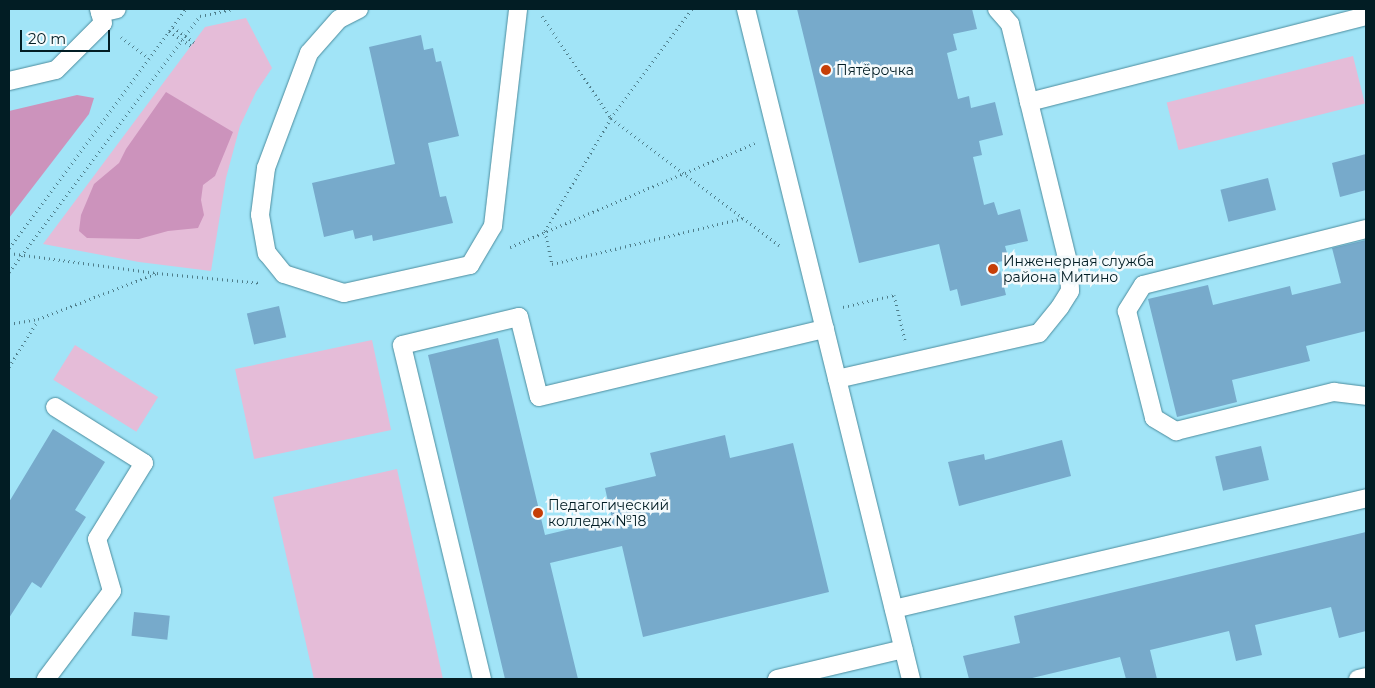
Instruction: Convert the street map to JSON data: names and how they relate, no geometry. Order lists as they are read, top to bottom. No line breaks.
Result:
{"places":["Пятёрочка","Инженерная служба района Митино","Педагогический колледж №18"],"scale_bar":"20 m"}
